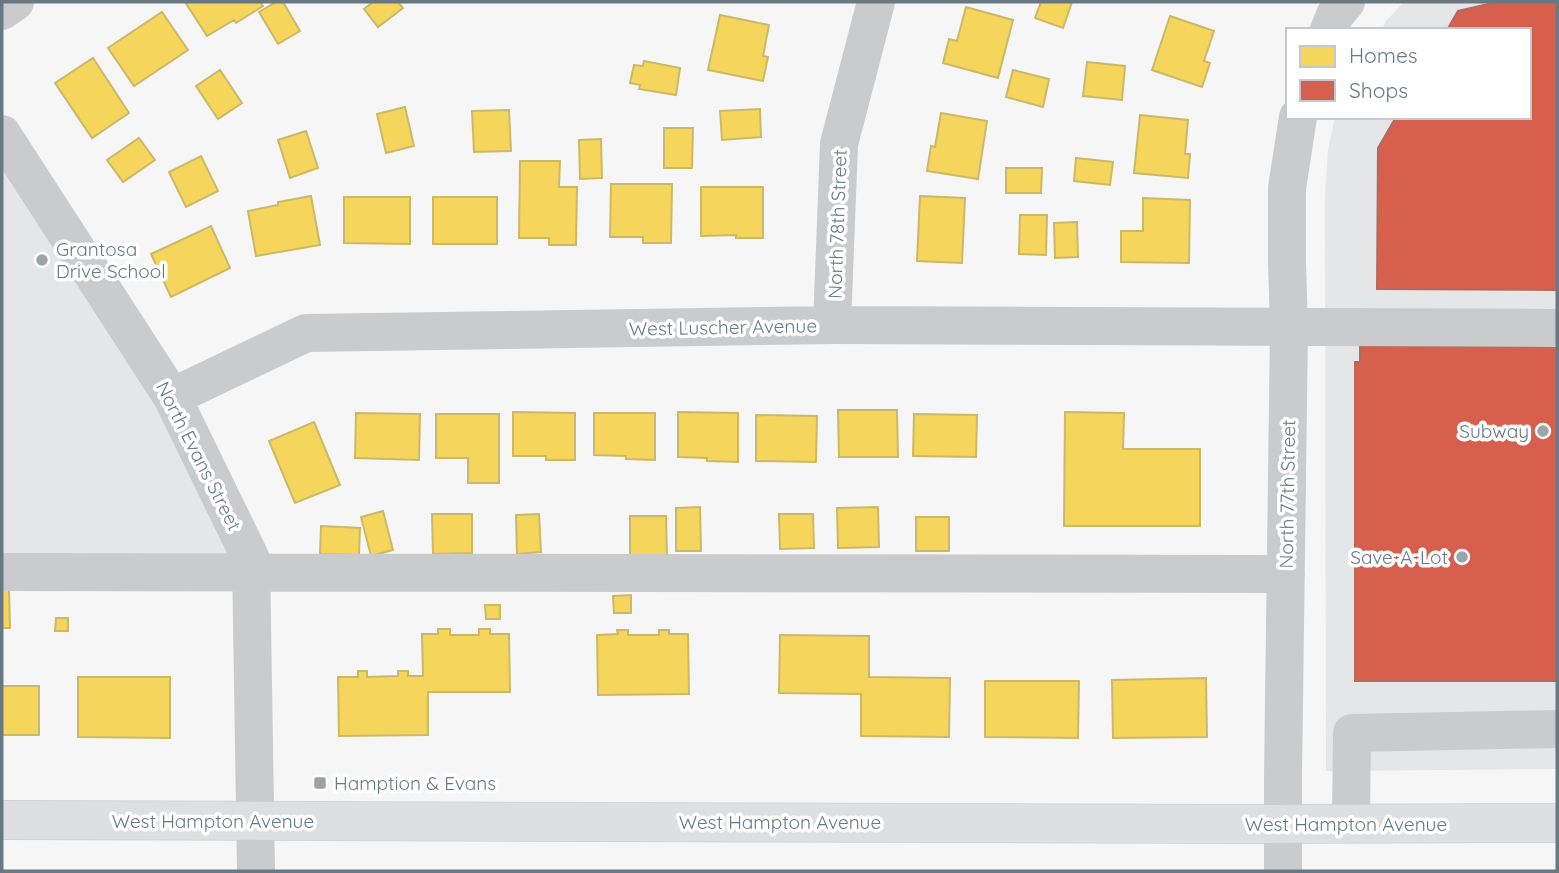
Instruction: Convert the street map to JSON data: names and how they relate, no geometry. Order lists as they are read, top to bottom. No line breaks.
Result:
{"streets":{"main road":["West Hampton Avenue"],"street":["North 78th Street","West Luscher Avenue","North Evans Street","North 77th Street"]},"crossings":[["North 78th Street","West Luscher Avenue"],["West Luscher Avenue","North Evans Street"],["West Luscher Avenue","North 77th Street"],["North Evans Street","West Hampton Avenue"],["North 77th Street","West Hampton Avenue"]],"places":{"other":["Grantosa Drive School","Subway","Save-A-Lot"],"transit":["Hamption & Evans"]},"legend":["Homes","Shops"]}
